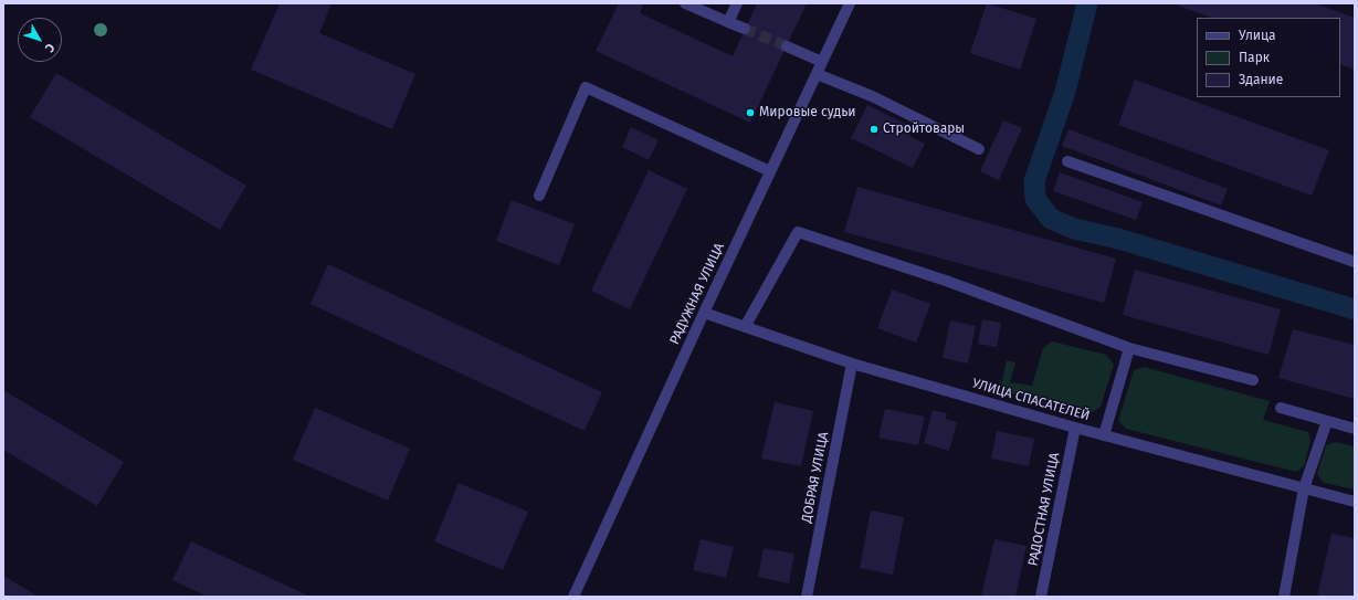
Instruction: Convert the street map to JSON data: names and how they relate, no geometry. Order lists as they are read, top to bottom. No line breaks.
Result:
{"streets":{"street":["РАДУЖНАЯ УЛИЦА","УЛИЦА СПАСАТЕЛЕЙ","ДОБРАЯ УЛИЦА","РАДОСТНАЯ УЛИЦА"]},"crossings":[["РАДУЖНАЯ УЛИЦА","УЛИЦА СПАСАТЕЛЕЙ"],["УЛИЦА СПАСАТЕЛЕЙ","ДОБРАЯ УЛИЦА"],["УЛИЦА СПАСАТЕЛЕЙ","РАДОСТНАЯ УЛИЦА"]],"places":["Мировые судьи","Стройтовары"],"legend":["Улица","Парк","Здание"],"north":"bottom right"}
